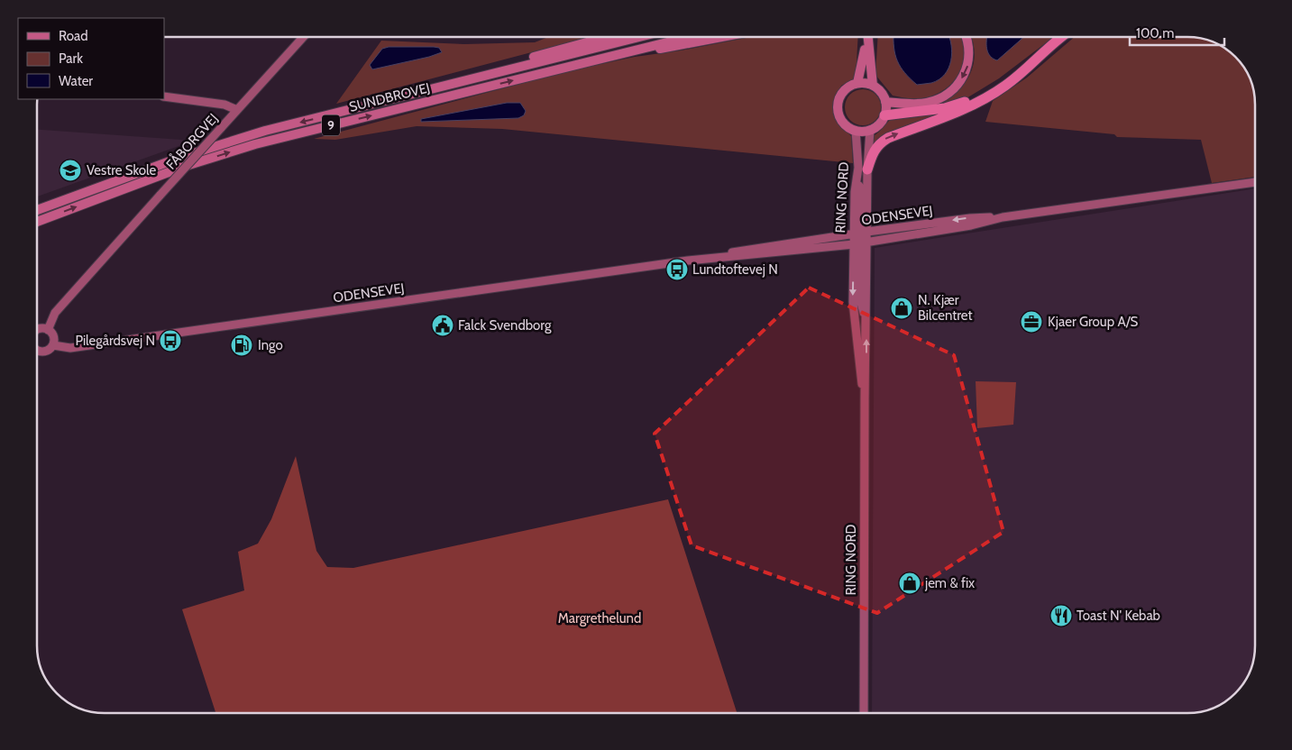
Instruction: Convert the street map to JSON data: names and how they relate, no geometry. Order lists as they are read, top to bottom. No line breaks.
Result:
{"streets":{"main road":["SUNDBROVEJ","9"],"street":["FÅBORGVEJ","RING NORD","ODENSEVEJ"]},"crossings":[["RING NORD","ODENSEVEJ"]],"parks":["Margrethelund"],"places":{"school or university":["Vestre Skole"],"bus stop":["Lundtoftevej N","Pilegårdsvej N"],"shop":["N. Kjær Bilcentret","jem & fix"],"office":["Kjaer Group A/S"],"public building":["Falck Svendborg"],"fuel station":["Ingo"],"restaurant":["Toast N' Kebab"]},"legend":["Road","Park","Water"],"scale_bar":"100 m"}
